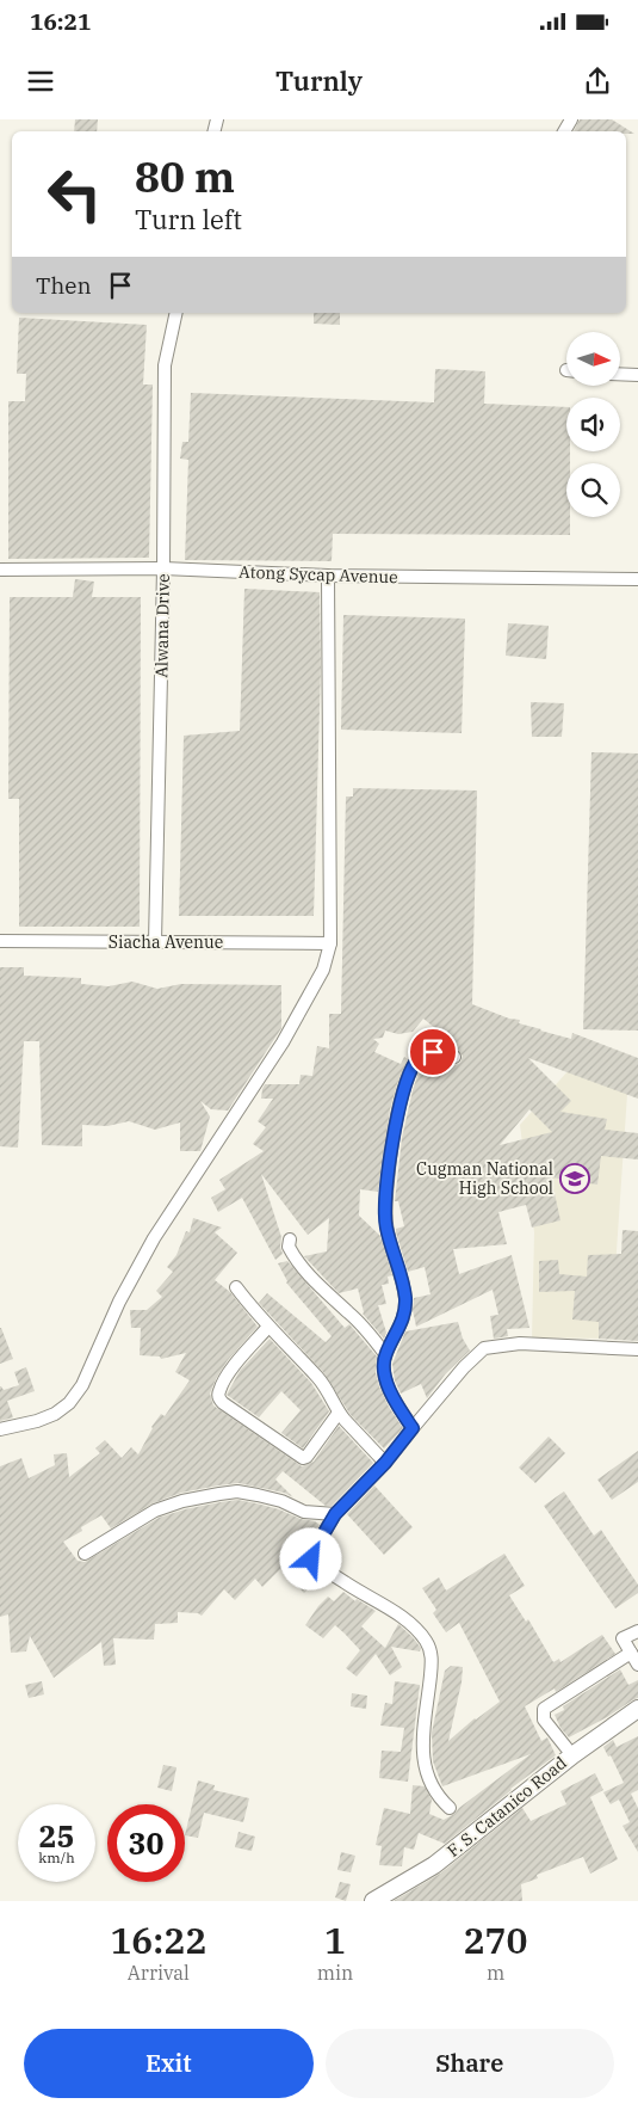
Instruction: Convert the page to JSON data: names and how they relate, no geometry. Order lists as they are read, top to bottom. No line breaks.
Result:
{"streets":{"street":["Atong Sycap Avenue","Alwana Drive","Siacha Avenue","F. S. Catanico Road"]},"crossings":[["Atong Sycap Avenue","Alwana Drive"],["Alwana Drive","Siacha Avenue"]],"places":{"school or university":["Cugman National High School"]},"north":"right","page":{"status":"16:21","header":"Turnly","turn":["80 m","Turn left"],"then":"Then","speed":"25 km/h","limit":"30","eta":["16:22","Arrival","1","min","270","m"],"buttons":["Exit","Share"]}}
